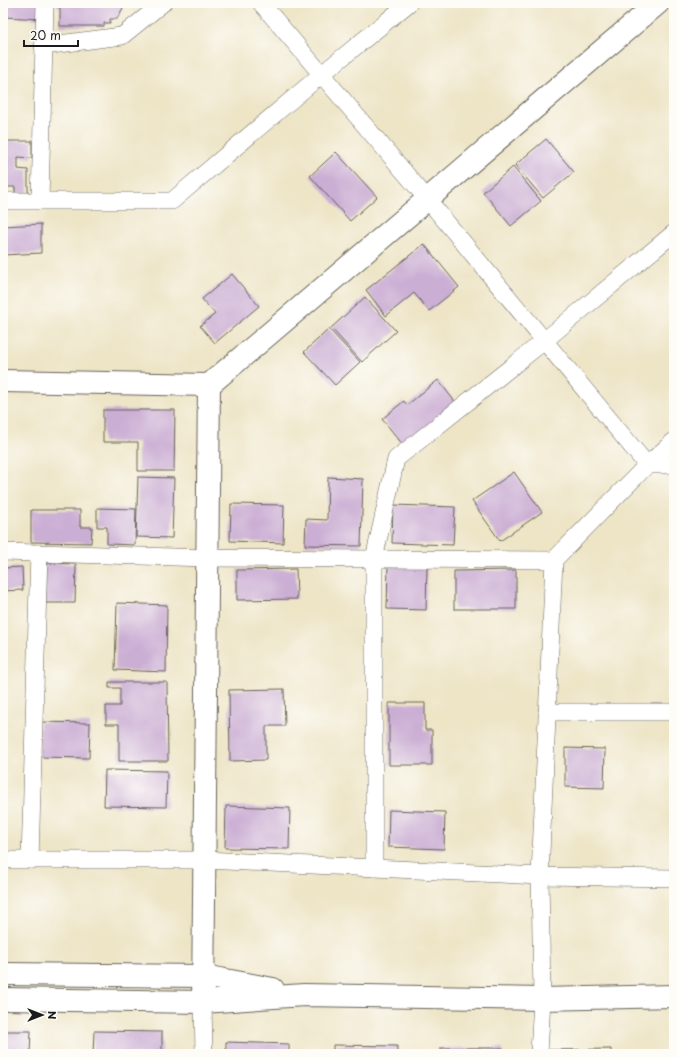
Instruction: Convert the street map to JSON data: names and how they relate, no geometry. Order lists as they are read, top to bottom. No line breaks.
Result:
{"scale_bar":"20 m","north":"right"}
